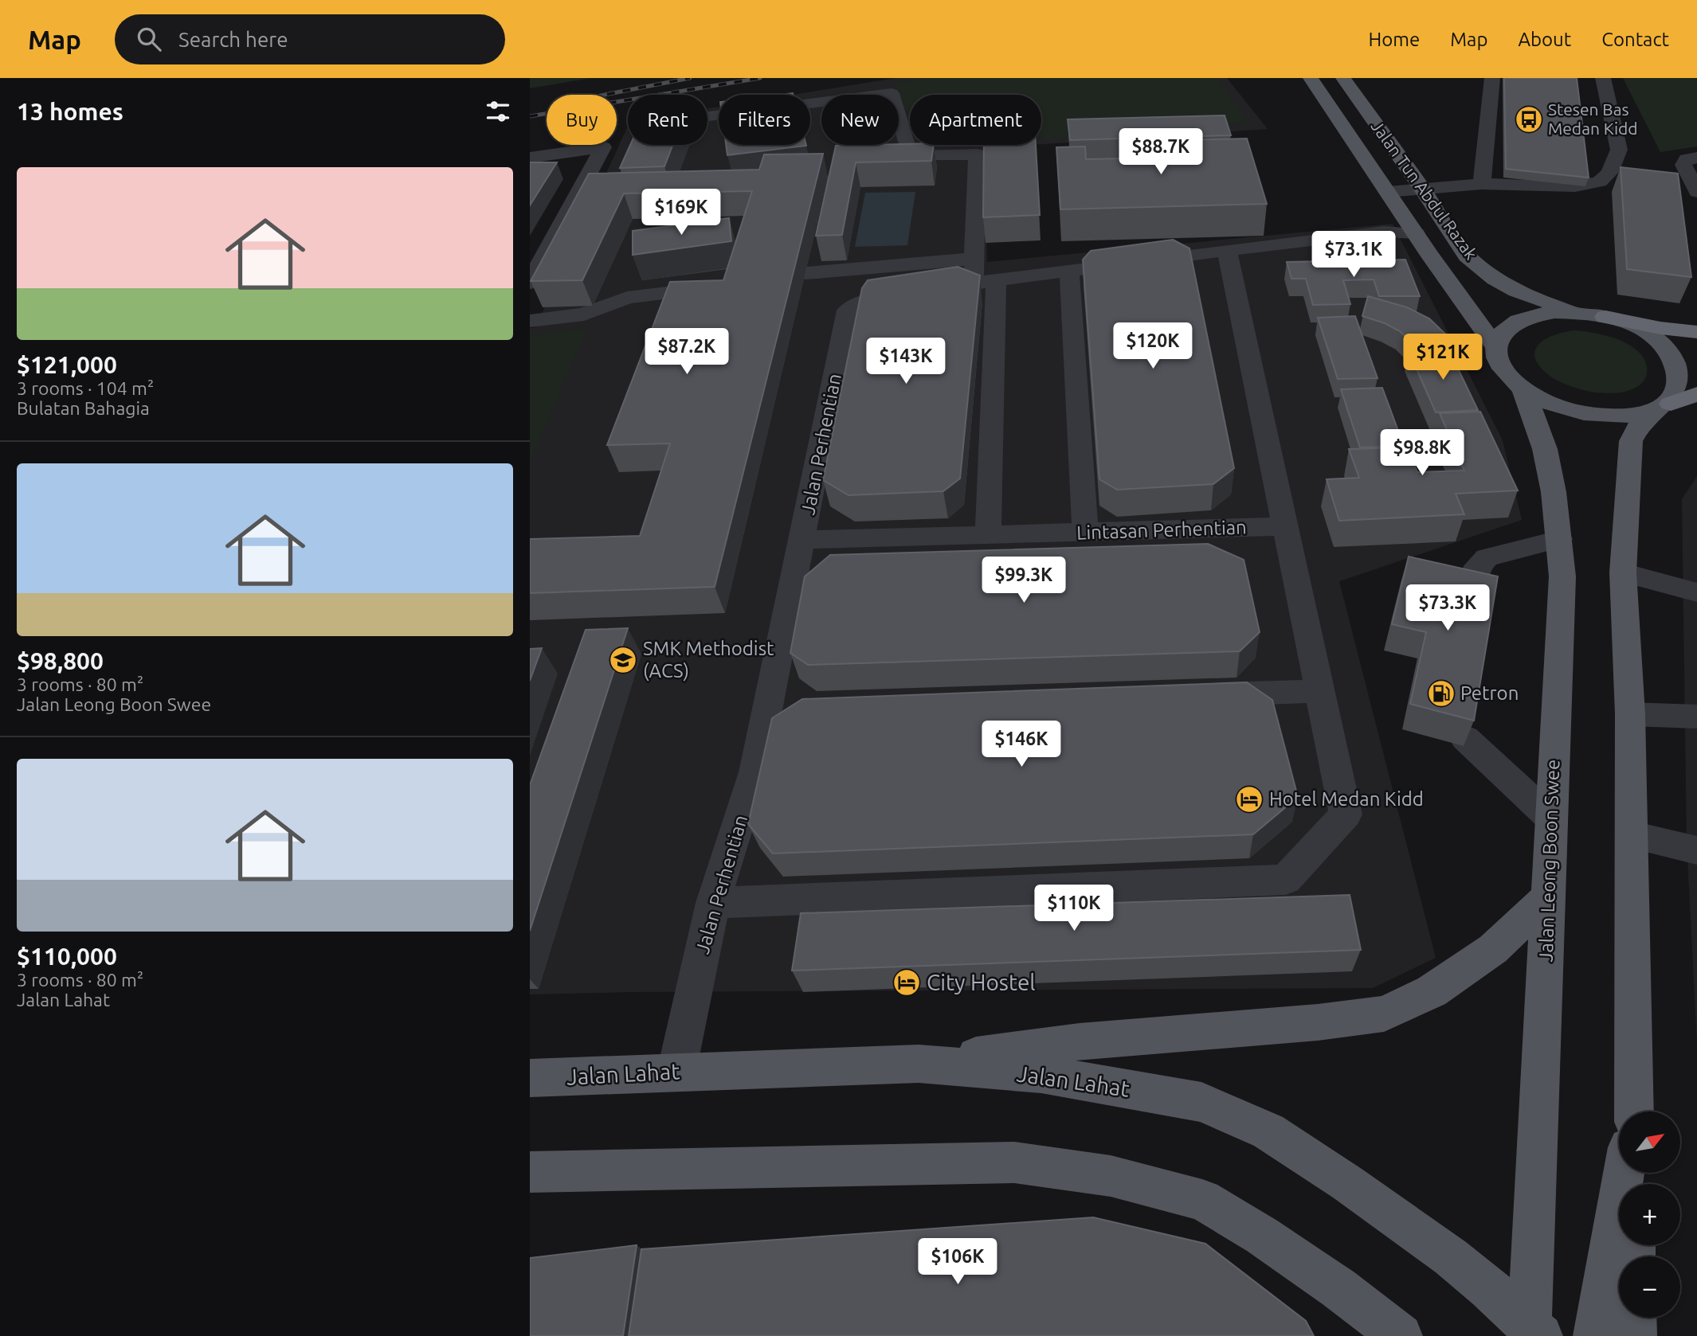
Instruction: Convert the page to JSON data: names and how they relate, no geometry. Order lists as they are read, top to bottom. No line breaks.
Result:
{"streets":{"main road":["Jalan Tun Abdul Razak","Jalan Leong Boon Swee","Jalan Lahat"],"street":["Jalan Perhentian","Lintasan Perhentian"]},"crossings":[["Jalan Tun Abdul Razak","Jalan Perhentian"],["Jalan Tun Abdul Razak","Jalan Leong Boon Swee"],["Jalan Perhentian","Lintasan Perhentian"],["Jalan Perhentian","Jalan Lahat"],["Jalan Leong Boon Swee","Jalan Lahat"]],"places":{"bus stop":["Stesen Bas Medan Kidd"],"school or university":["SMK Methodist (ACS)"],"fuel station":["Petron"],"hotel":["Hotel Medan Kidd","City Hostel"]},"north":"top right","page":{"header":"Map","search":"Search here","nav":["Home","Map","About","Contact"],"heading":"13 homes","chip":["Buy","Rent","Filters","New","Apartment"],"price":["$88.7K","$169K","$73.1K","$120K","$87.2K","$121K","$143K","$98.8K","$99.3K","$73.3K","$146K","$110K","$106K"],"list":[{"name":"$121,000","note":"3 rooms · 104 m² · Bulatan Bahagia"},{"name":"$98,800","note":"3 rooms · 80 m² · Jalan Leong Boon Swee"},{"name":"$110,000","note":"3 rooms · 80 m² · Jalan Lahat"}],"map_buttons":["+","−"]}}
